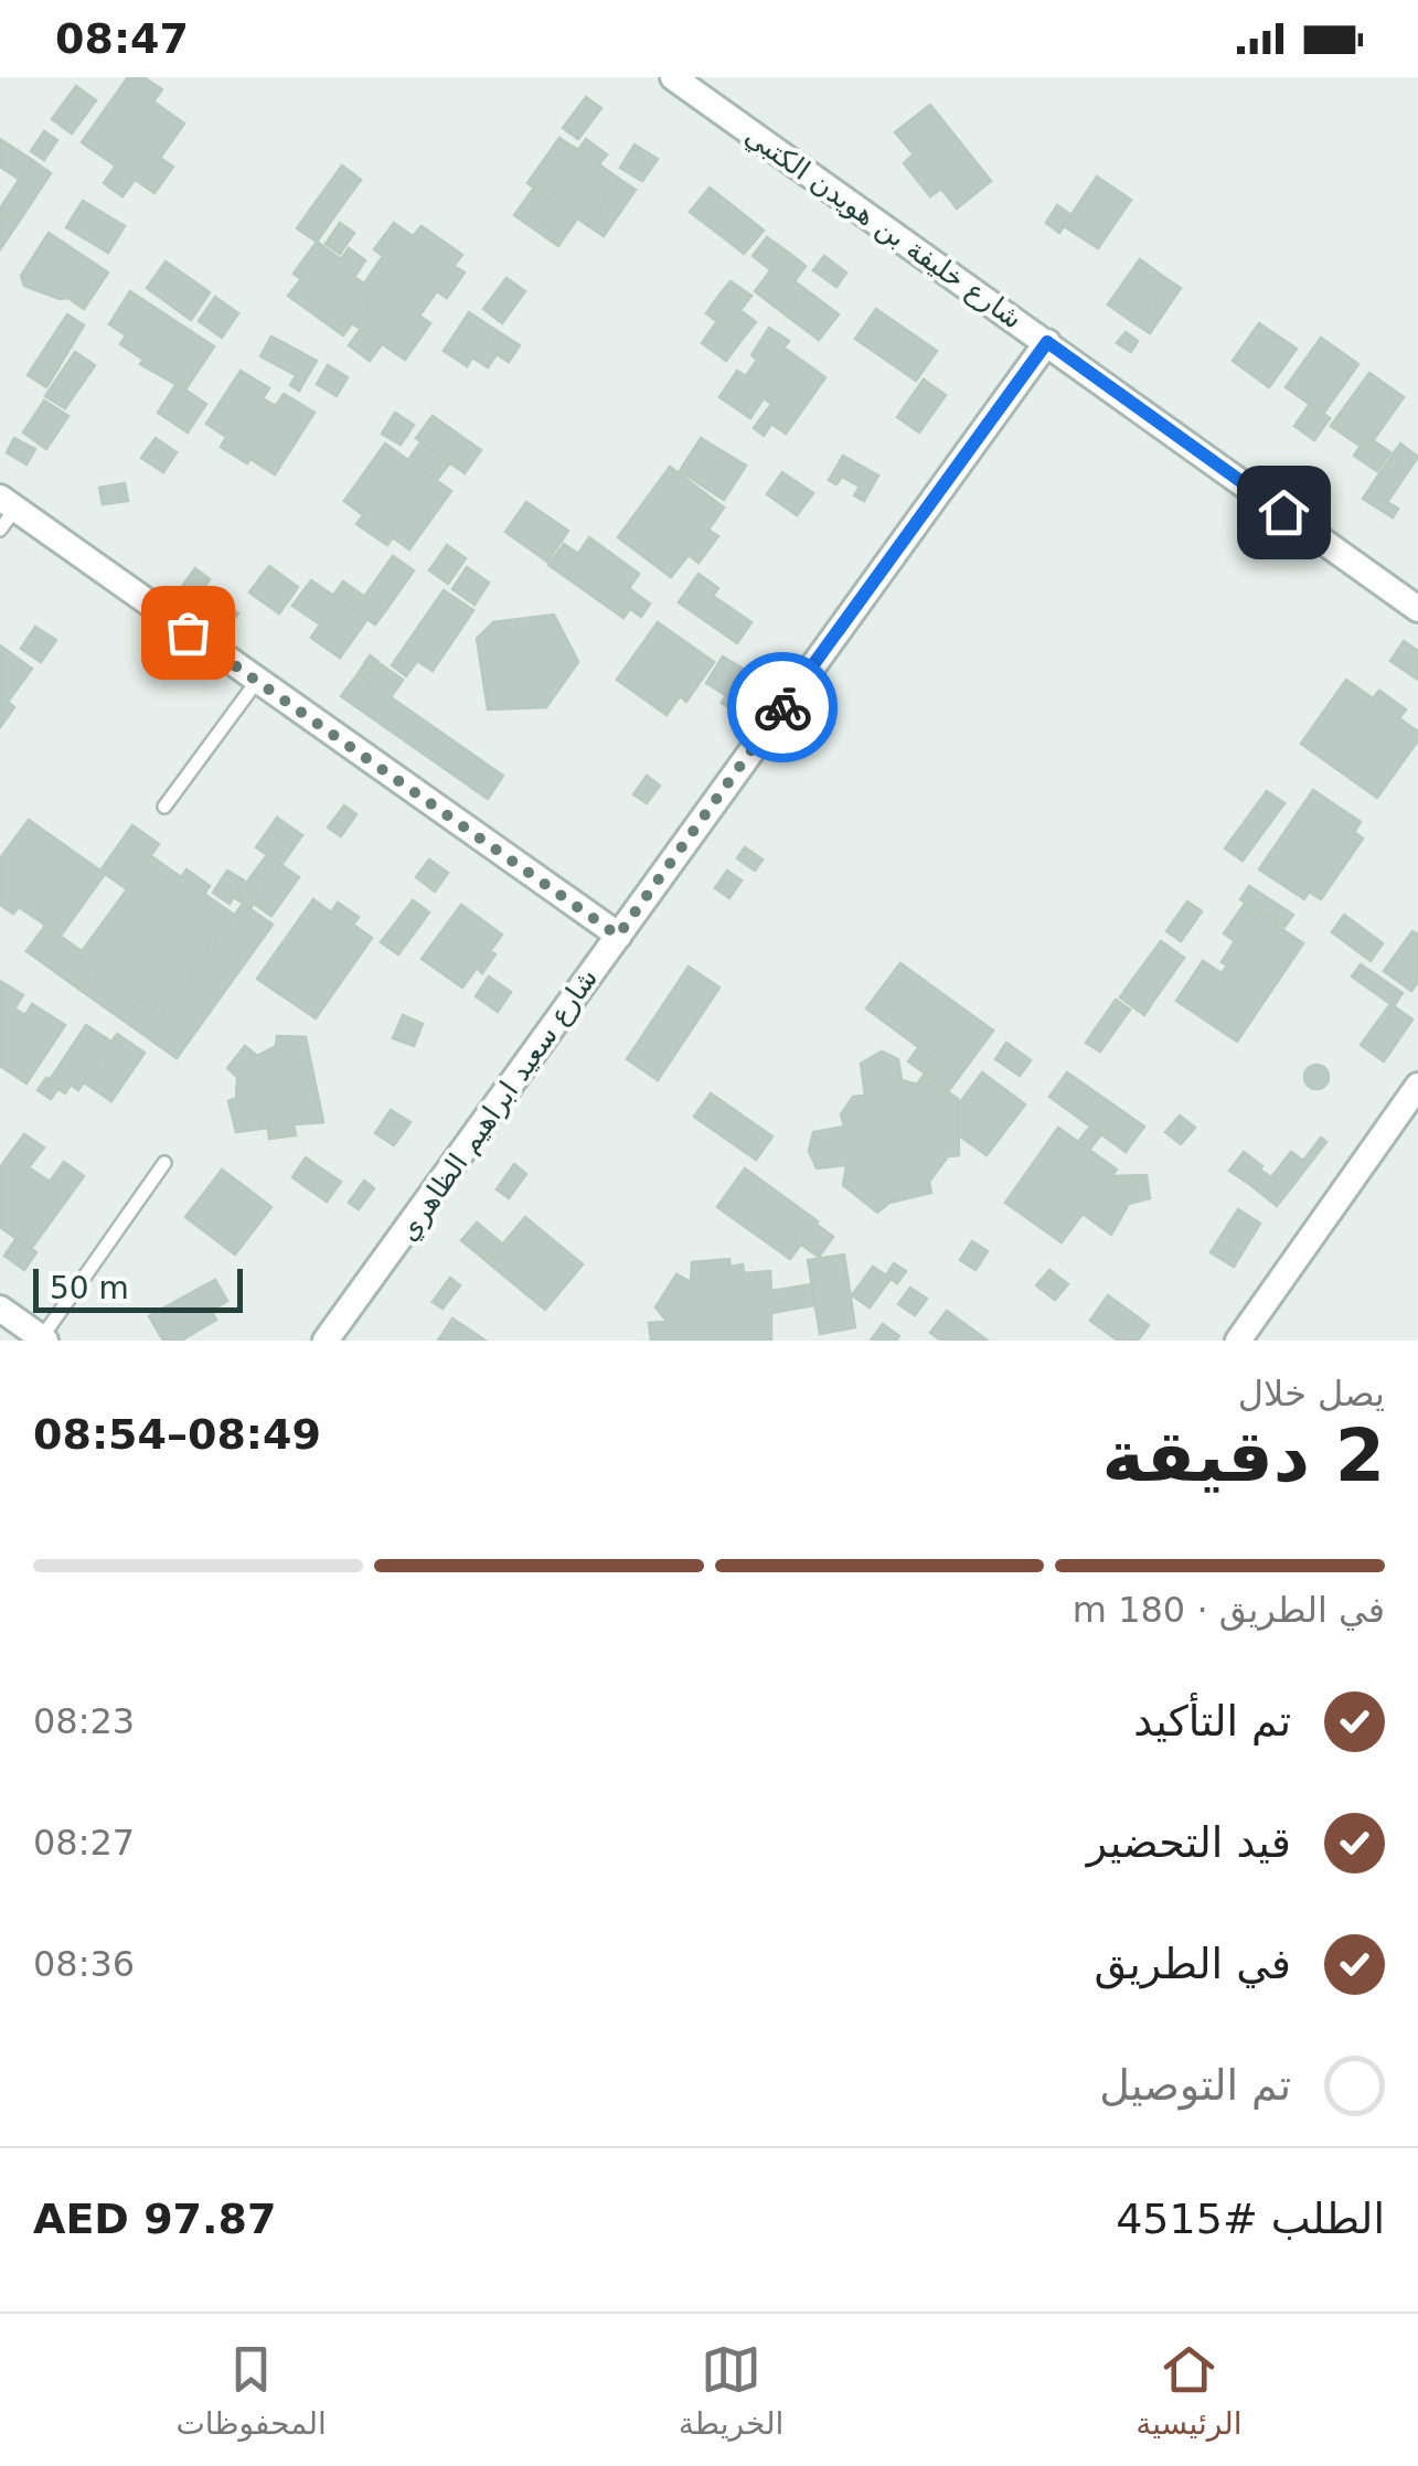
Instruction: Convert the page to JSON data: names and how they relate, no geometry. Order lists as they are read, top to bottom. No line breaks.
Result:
{"streets":{"street":["شارع خليفة بن هويدن الكتبي","شارع سعيد ابراهيم الظاهري"]},"crossings":[["شارع خليفة بن هويدن الكتبي","شارع سعيد ابراهيم الظاهري"]],"scale_bar":"50 m","page":{"status":"08:47","scale":"50 m","heading":["2 دقيقة","يصل خلال","08:49–08:54"],"panel":["الطلب #4515","AED 97.87"],"bar":"في الطريق · 180 m","list":[["تم التأكيد","08:23"],["قيد التحضير","08:27"],["في الطريق","08:36"],"تم التوصيل"],"tabs":["الرئيسية","الخريطة","المحفوظات"]}}
